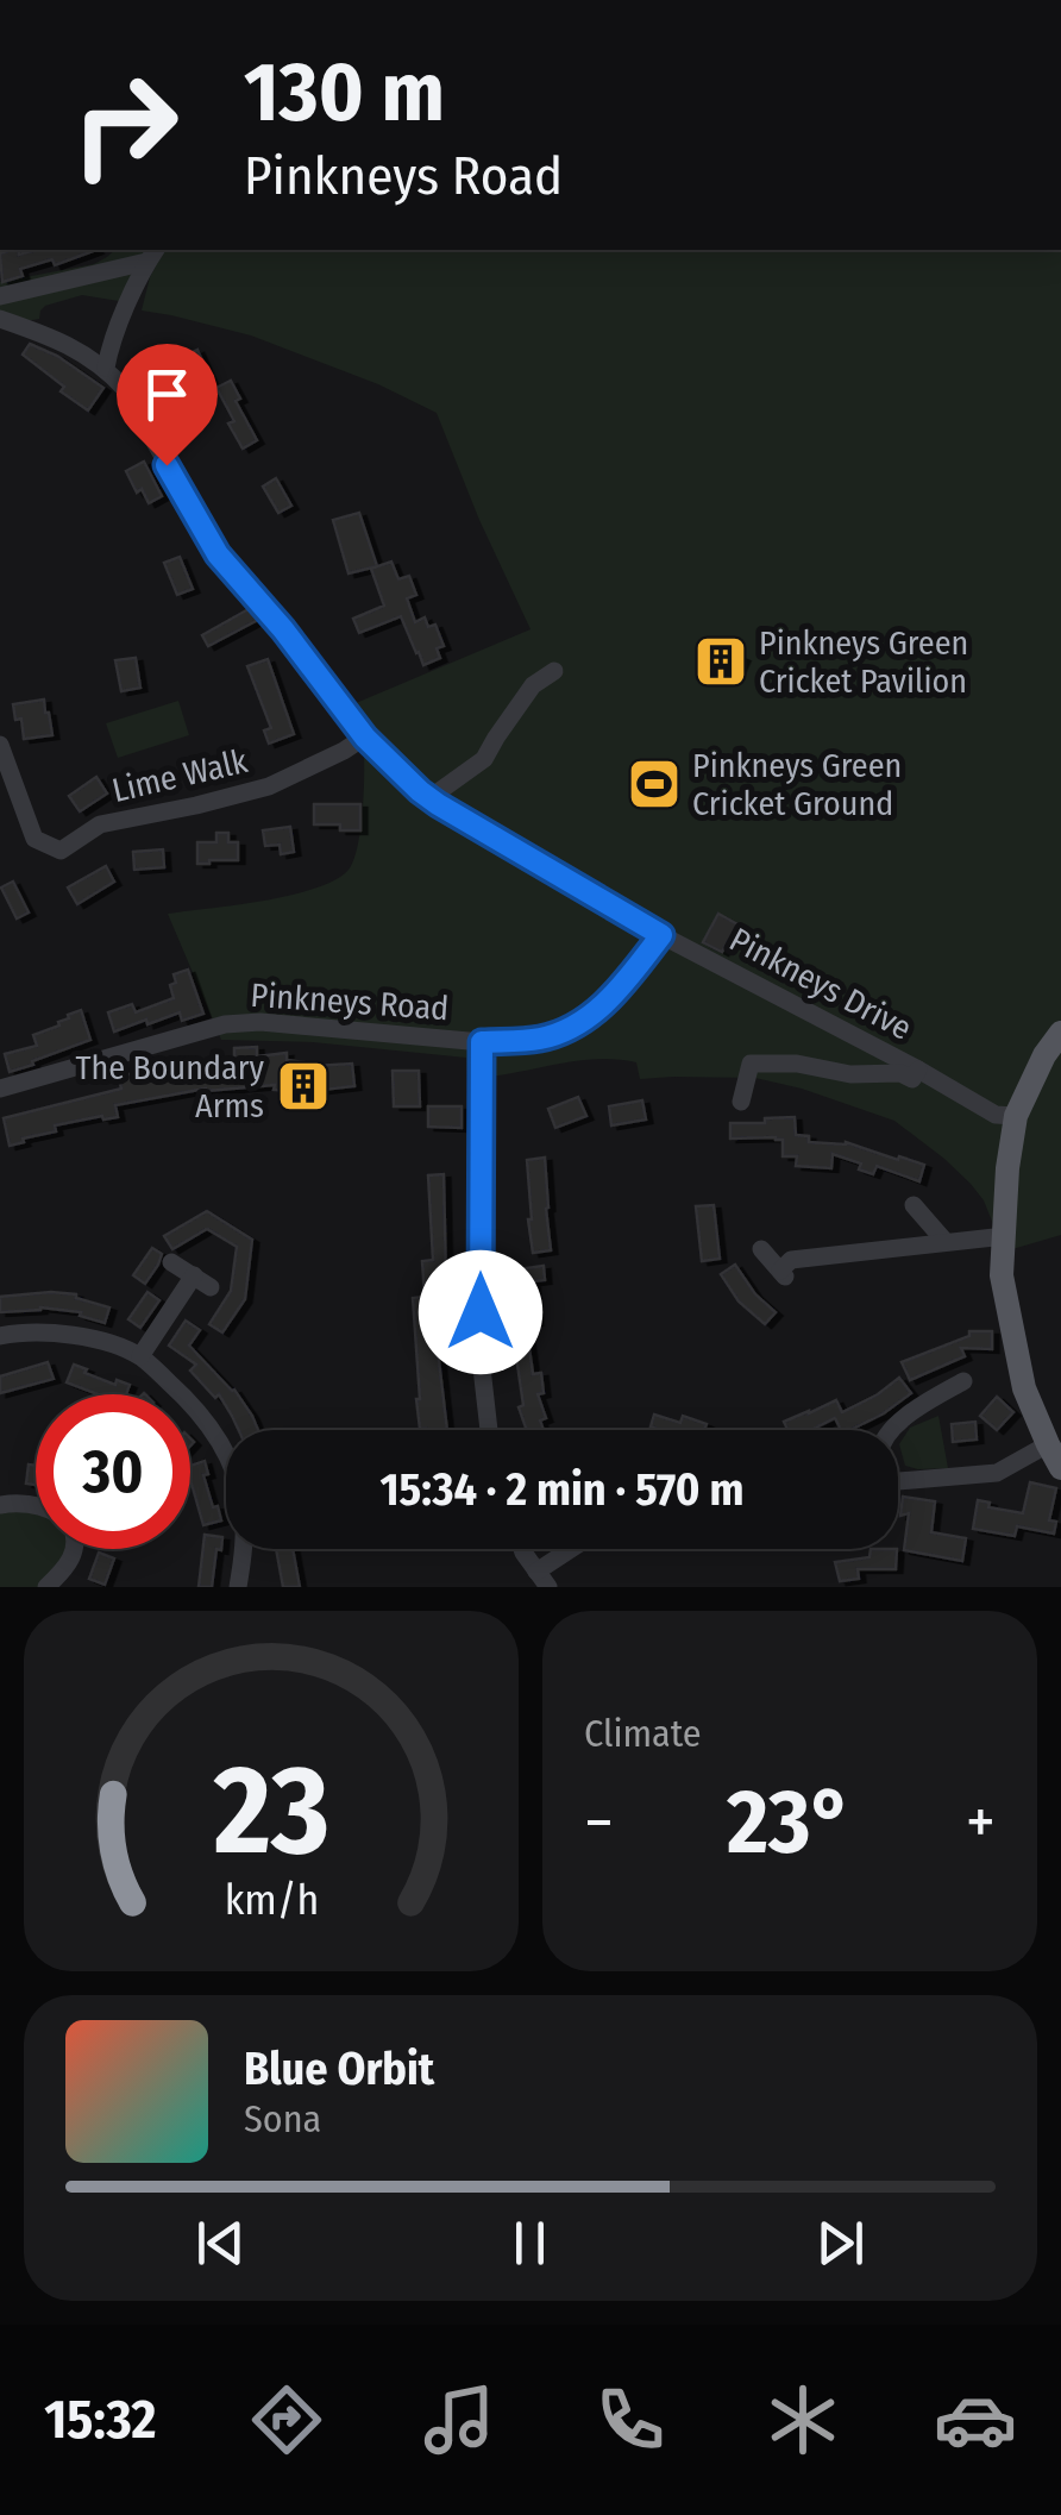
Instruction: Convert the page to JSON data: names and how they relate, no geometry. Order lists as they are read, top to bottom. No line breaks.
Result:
{"streets":{"street":["Lime Walk","Pinkneys Drive","Pinkneys Road"]},"crossings":[["Lime Walk","Pinkneys Drive"],["Pinkneys Drive","Pinkneys Road"]],"places":{"building":["Pinkneys Green Cricket Pavilion","The Boundary Arms"],"sports":["Pinkneys Green Cricket Ground"]},"page":{"turn":["130 m","Pinkneys Road"],"limit":"30","trip":"15:34 · 2 min · 570 m","tile":"Climate","heat":["−","23°","+"],"song":["Blue Orbit","Sona"],"tabs":"15:32","gauge":["23","km/h"]}}
